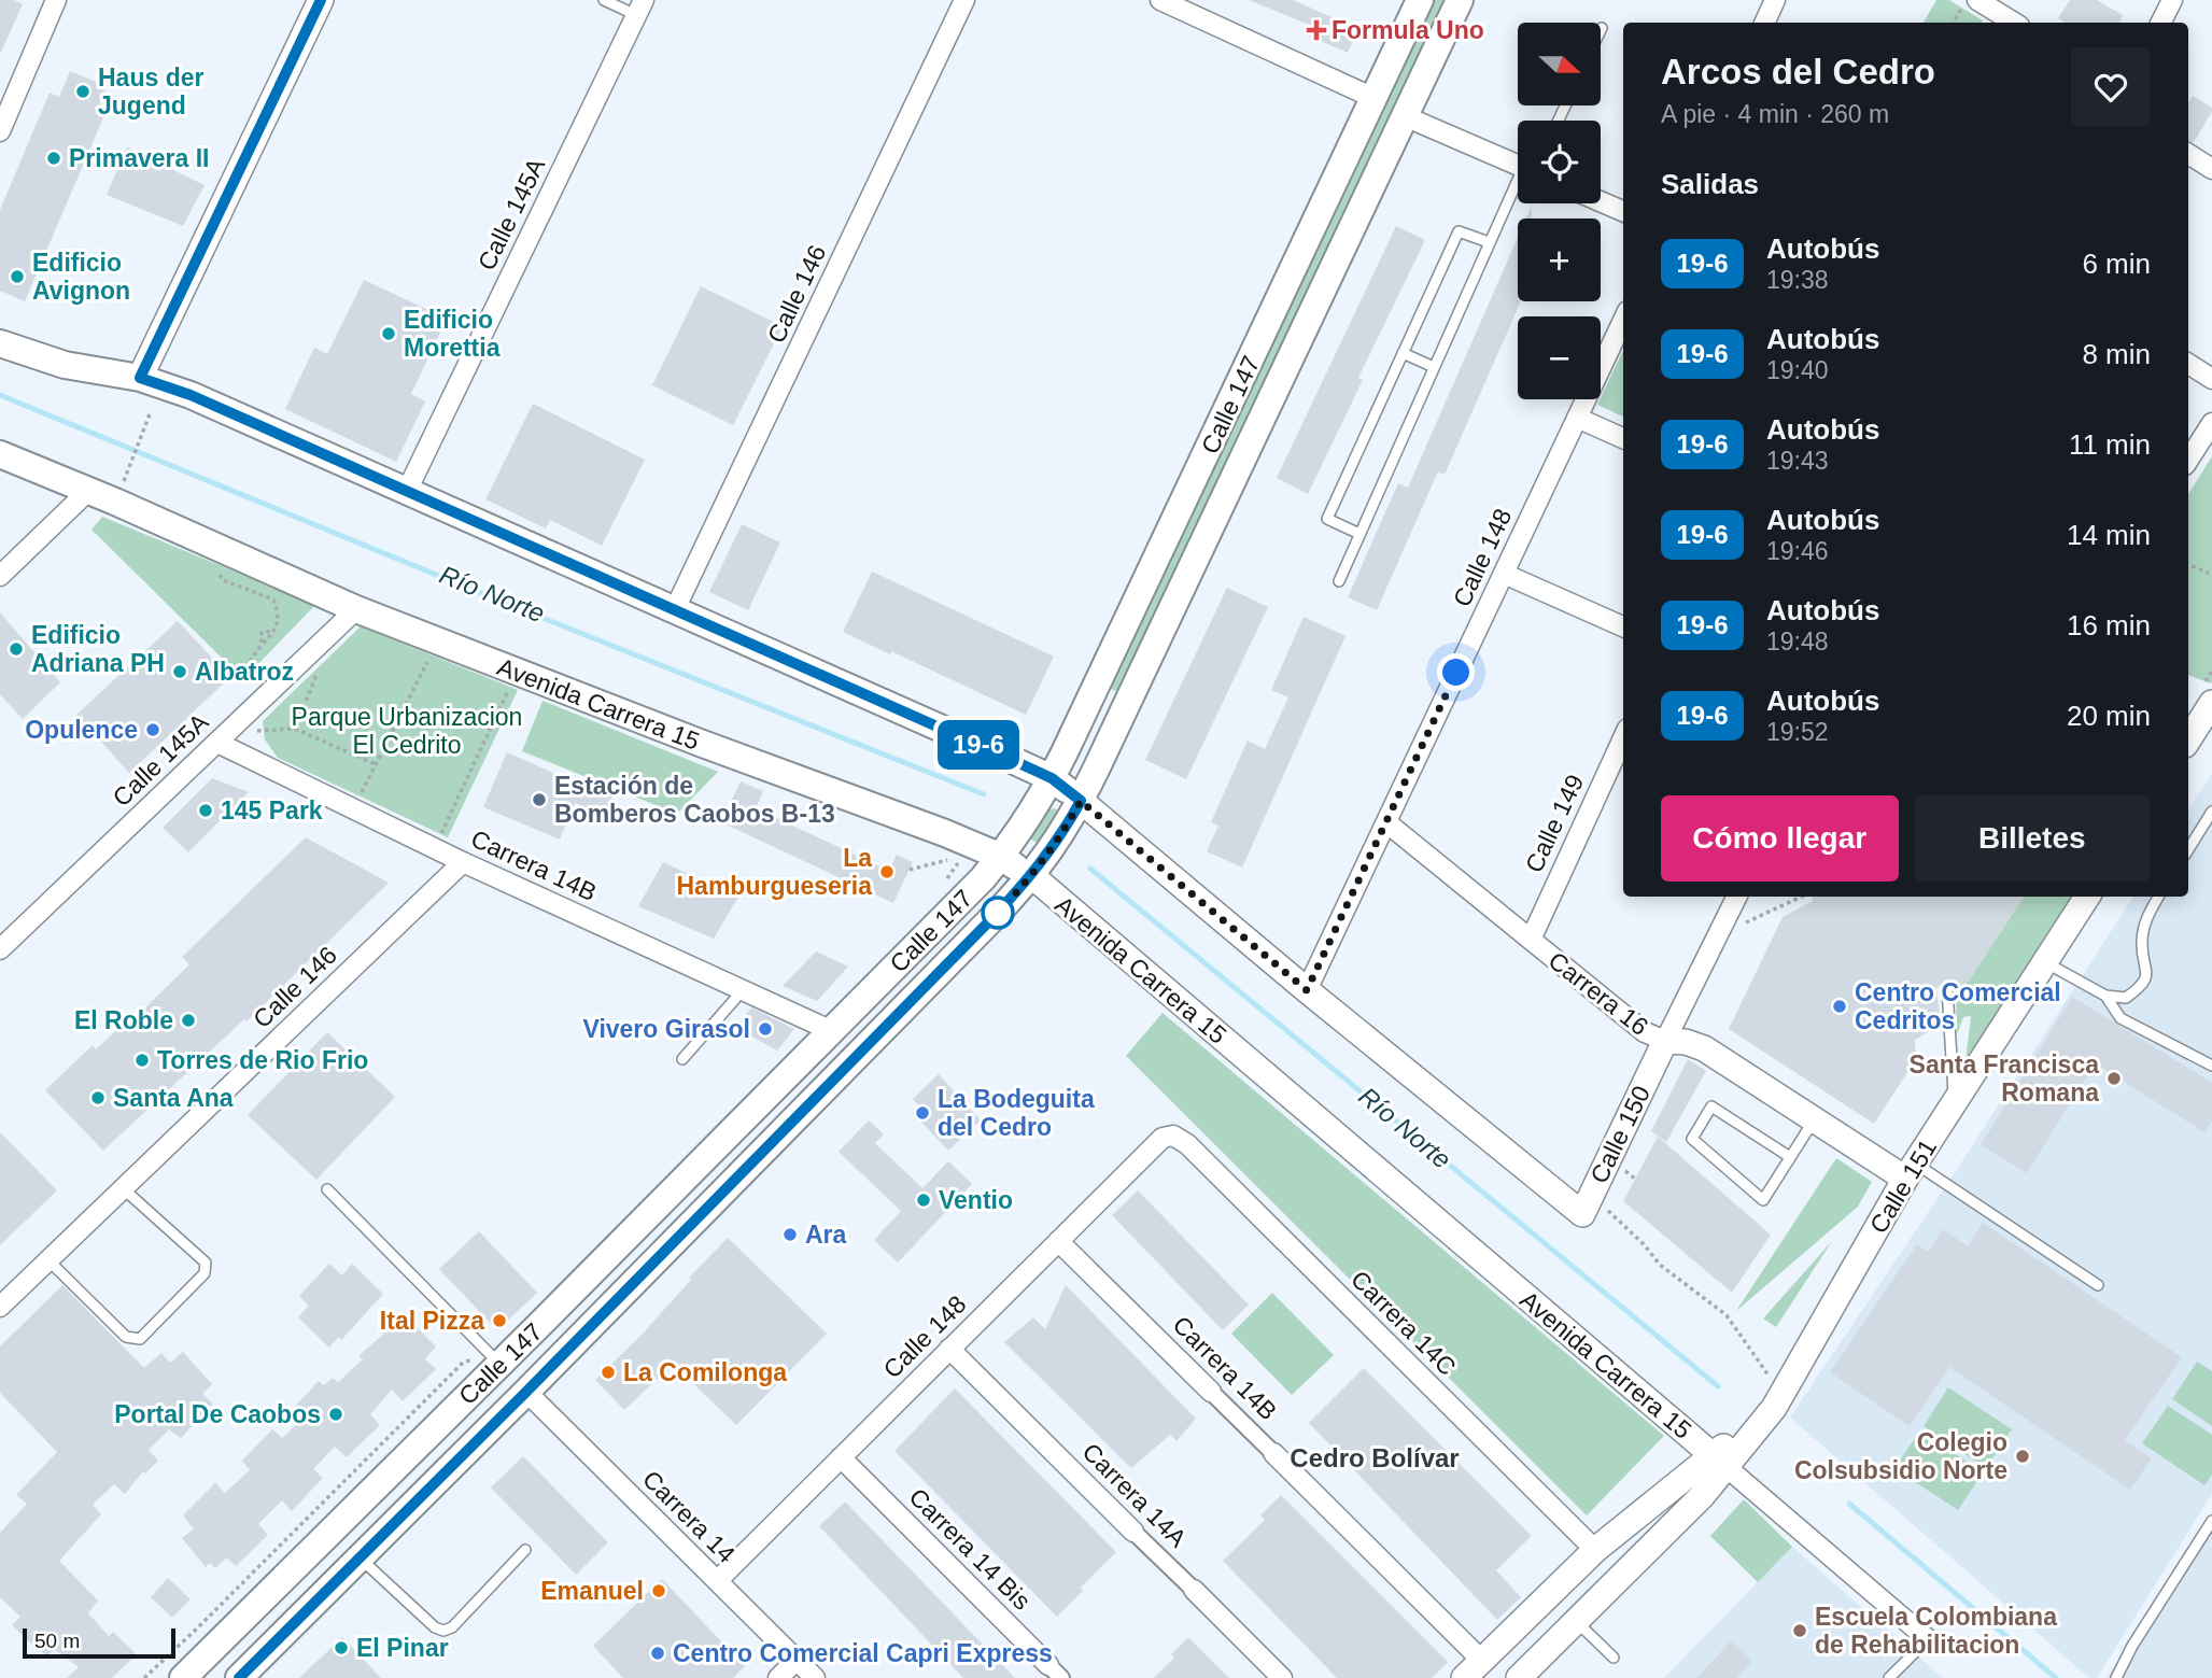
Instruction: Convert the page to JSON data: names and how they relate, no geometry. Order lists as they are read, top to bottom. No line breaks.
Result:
{"streets":{"main road":["Calle 147","Avenida Carrera 15"],"street":["Calle 145A","Calle 146","Calle 148","Calle 149","Carrera 14B","Carrera 16","Calle 150","Calle 151","Carrera 14C","Carrera 14A","Carrera 14","Carrera 14 Bis"]},"crossings":[["Calle 145A","Avenida Carrera 15"],["Calle 145A","Carrera 14B"],["Calle 146","Carrera 14B"],["Calle 147","Avenida Carrera 15"],["Calle 147","Carrera 14B"],["Calle 147","Carrera 14"],["Calle 148","Carrera 14B"],["Calle 148","Carrera 16"],["Calle 148","Calle 150"],["Calle 148","Carrera 14C"],["Calle 148","Carrera 14A"],["Calle 148","Carrera 14"],["Calle 148","Carrera 14 Bis"],["Avenida Carrera 15","Calle 151"],["Calle 149","Carrera 16"],["Carrera 14B","Calle 151"],["Carrera 16","Calle 150"],["Carrera 16","Calle 151"],["Calle 151","Carrera 14C"]],"districts":["Cedro Bolívar"],"water":["Río Norte"],"parks":["Parque Urbanizacion El Cedrito"],"places":{"health":["Formula Uno"],"other":["Haus der Jugend","Primavera II","Edificio Avignon","Edificio Morettia","Edificio Adriana PH","Albatroz","Opulence","Estación de Bomberos Caobos B-13","145 Park","La Hamburgueseria","Centro Comercial Cedritos","El Roble","Vivero Girasol","Torres de Rio Frio","Santa Francisca Romana","Santa Ana","La Bodeguita del Cedro","Ventio","Ara","Ital Pizza","La Comilonga","Portal De Caobos","Colegio Colsubsidio Norte","Emanuel","Escuela Colombiana de Rehabilitacion","El Pinar","Centro Comercial Capri Express"]},"lines":["bus line 19-6"],"scale_bar":"50 m","north":"right","page":{"on_map":"19-6","map_buttons":["+","−"],"heading":[["Arcos del Cedro","A pie · 4 min · 260 m"],"Salidas"],"list":[{"mark":"19-6","name":"Autobús","note":"19:38","value":"6 min"},{"mark":"19-6","name":"Autobús","note":"19:40","value":"8 min"},{"mark":"19-6","name":"Autobús","note":"19:43","value":"11 min"},{"mark":"19-6","name":"Autobús","note":"19:46","value":"14 min"},{"mark":"19-6","name":"Autobús","note":"19:48","value":"16 min"},{"mark":"19-6","name":"Autobús","note":"19:52","value":"20 min"}],"buttons":["Cómo llegar","Billetes"],"scale":"50 m"}}
